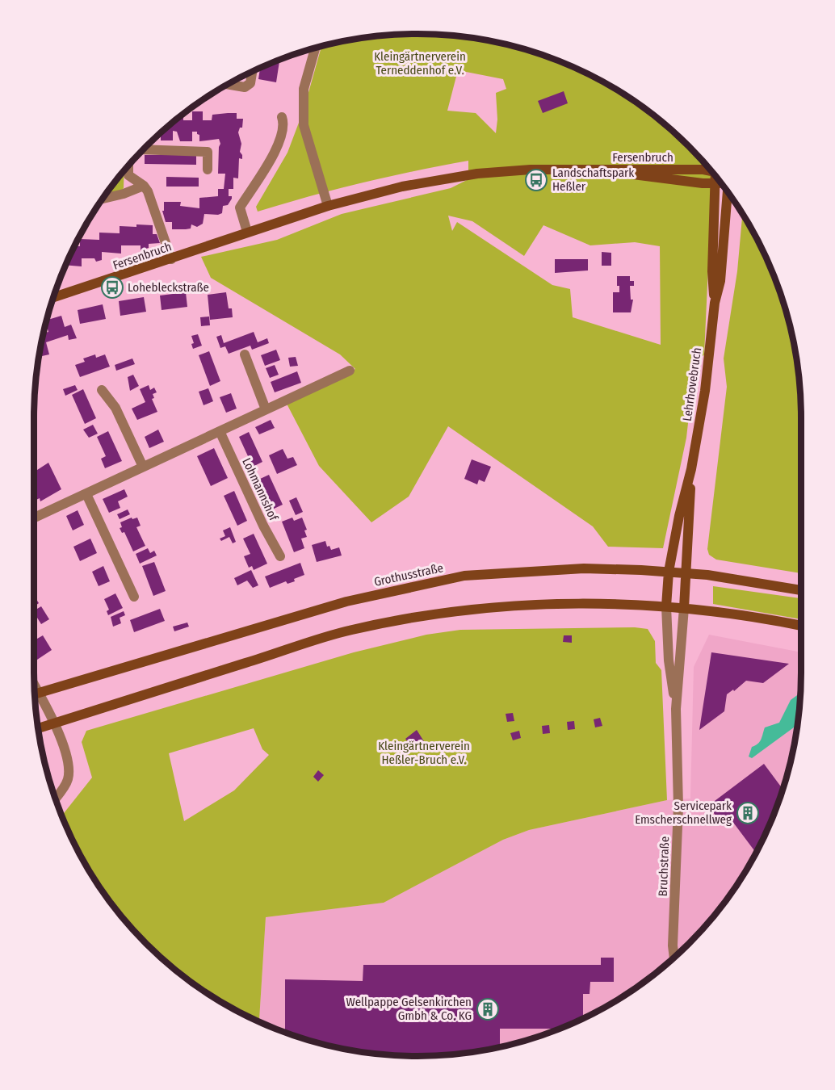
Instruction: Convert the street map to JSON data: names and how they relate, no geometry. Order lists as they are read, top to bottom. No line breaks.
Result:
{"streets":{"main road":["Fersenbruch","Lehrhovebruch","Grothusstraße"],"street":["Lohmannshof","Bruchstraße"]},"crossings":[["Fersenbruch","Lehrhovebruch"],["Lehrhovebruch","Grothusstraße"],["Lehrhovebruch","Bruchstraße"]],"parks":["Kleingärtnerverein Terneddenhof e.V.","Kleingärtnerverein Heßler-Bruch e.V."],"places":{"bus stop":["Landschaftspark Heßler","Lohebleckstraße"],"building":["Servicepark Emscherschnellweg","Wellpappe Gelsenkirchen Gmbh & Co. KG"]}}
